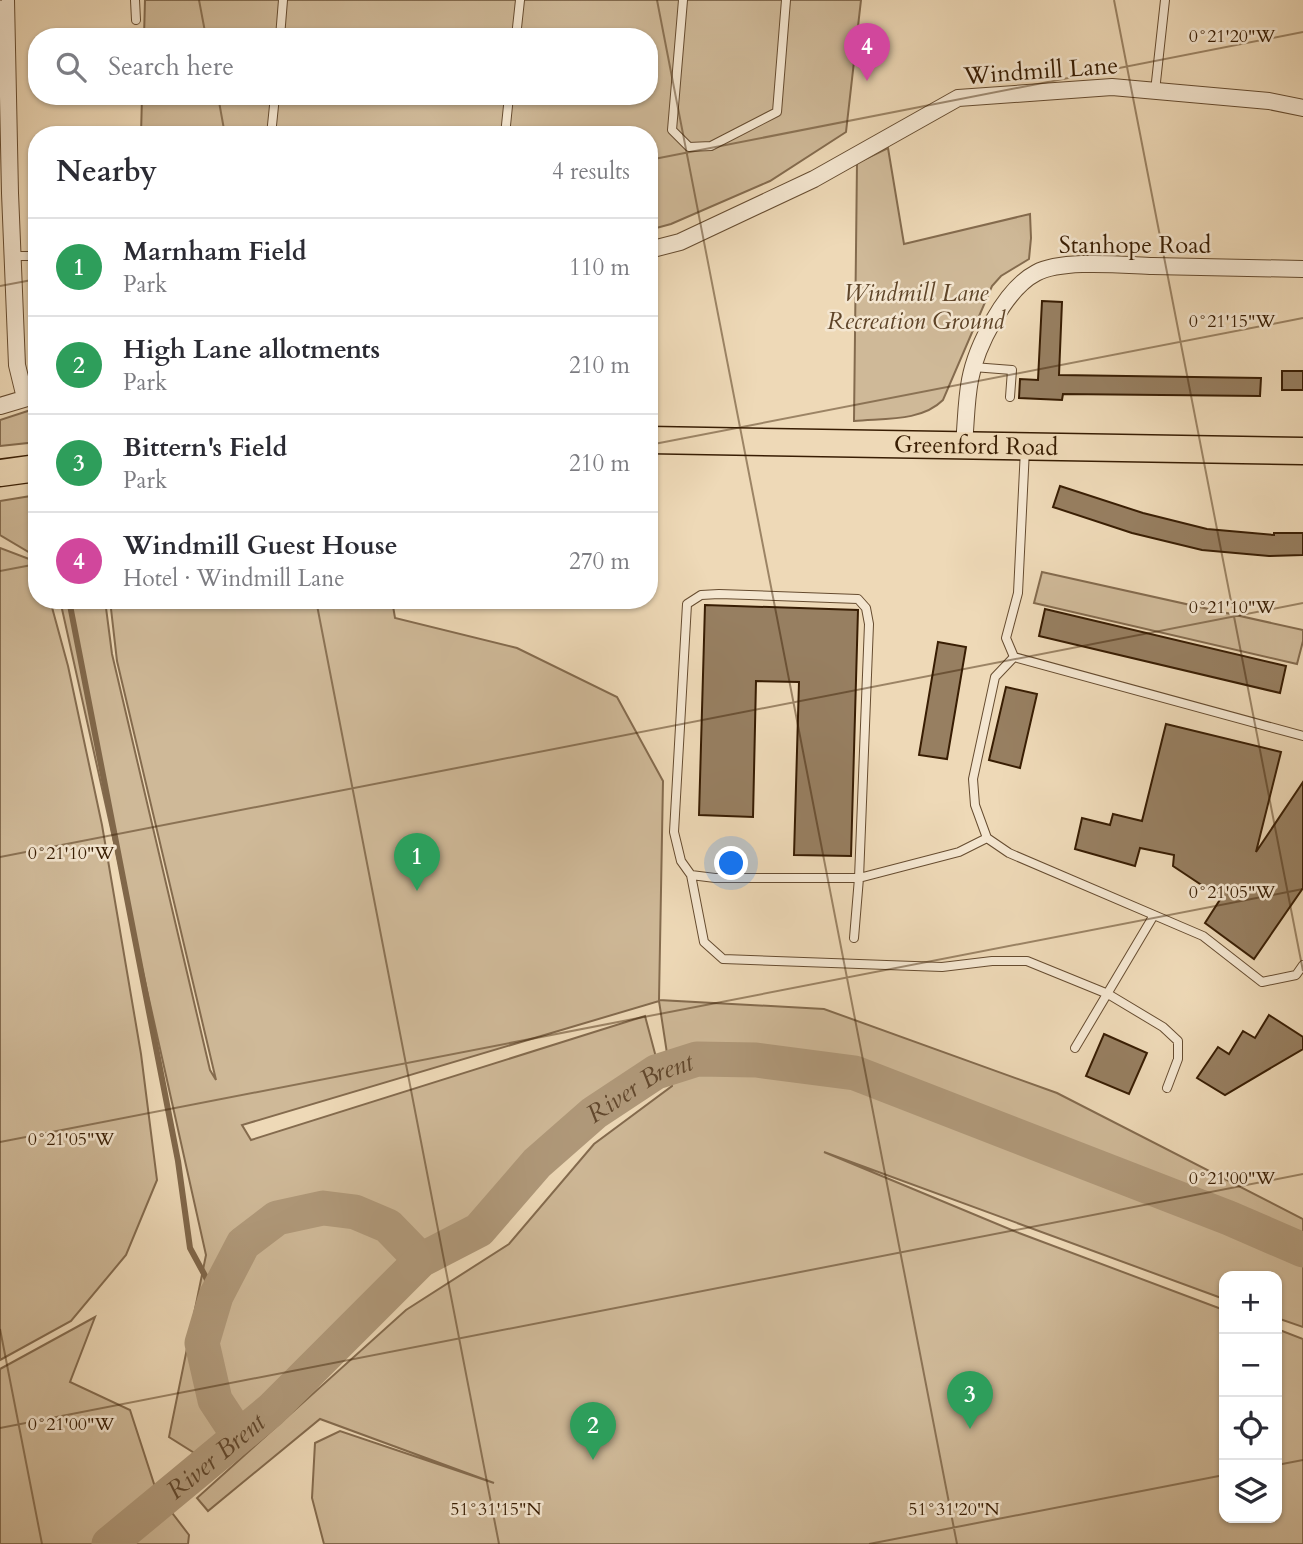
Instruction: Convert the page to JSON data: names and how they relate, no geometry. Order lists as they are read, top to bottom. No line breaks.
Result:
{"streets":{"main road":["Greenford Road"],"street":["Windmill Lane","Stanhope Road"]},"crossings":[["Stanhope Road","Greenford Road"]],"water":["River Brent"],"parks":["Windmill Lane Recreation Ground"],"page":{"pins":["4","1","3","2"],"search":"Search here","heading":["Nearby","4 results"],"list":[{"mark":"1","name":"Marnham Field","note":"Park","value":"110 m"},{"mark":"2","name":"High Lane allotments","note":"Park","value":"210 m"},{"mark":"3","name":"Bittern's Field","note":"Park","value":"210 m"},{"mark":"4","name":"Windmill Guest House","note":"Hotel · Windmill Lane","value":"270 m"}],"map_buttons":["+","−"]},"coordinates":["0°21'20\"W","0°21'15\"W","0°21'10\"W","0°21'05\"W","0°21'00\"W","51°31'15\"N","51°31'20\"N"]}
